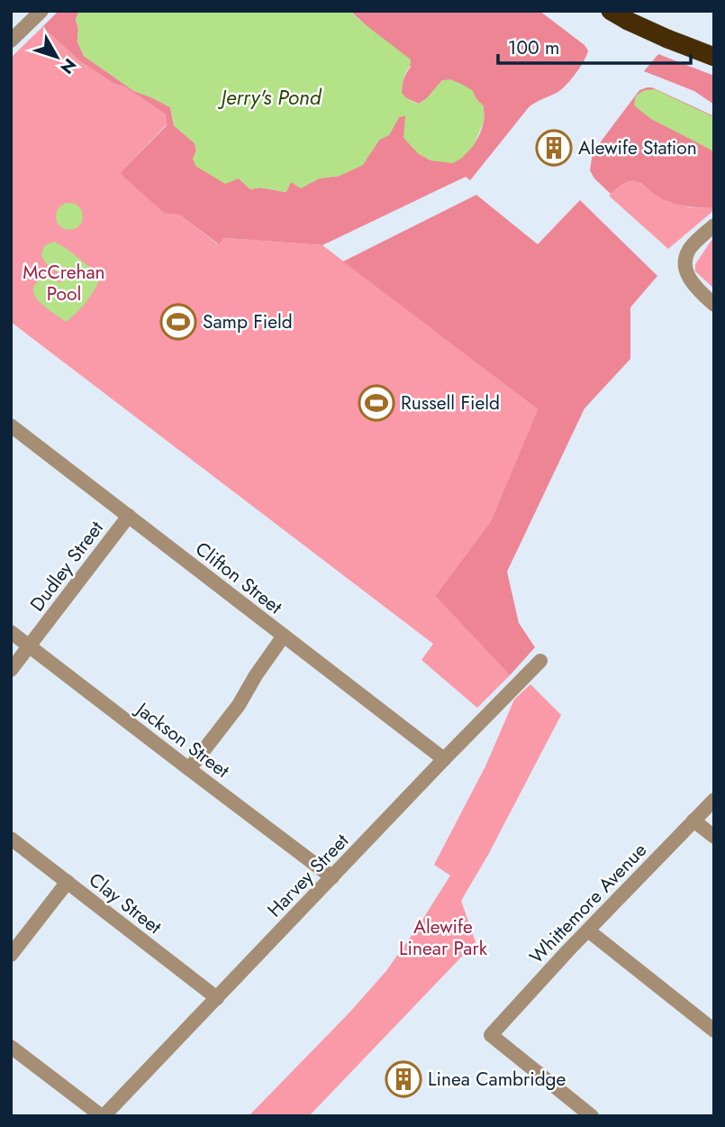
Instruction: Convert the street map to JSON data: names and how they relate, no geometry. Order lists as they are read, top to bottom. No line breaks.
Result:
{"streets":{"street":["Dudley Street","Clifton Street","Jackson Street","Harvey Street","Clay Street","Whittemore Avenue"]},"crossings":[["Dudley Street","Clifton Street"],["Dudley Street","Jackson Street"],["Clifton Street","Harvey Street"],["Jackson Street","Harvey Street"],["Harvey Street","Clay Street"]],"water":["Jerry's Pond"],"parks":["McCrehan Pool","Alewife Linear Park"],"places":{"building":["Alewife Station","Linea Cambridge"],"sports":["Samp Field","Russell Field"]},"scale_bar":"100 m","north":"bottom right"}
